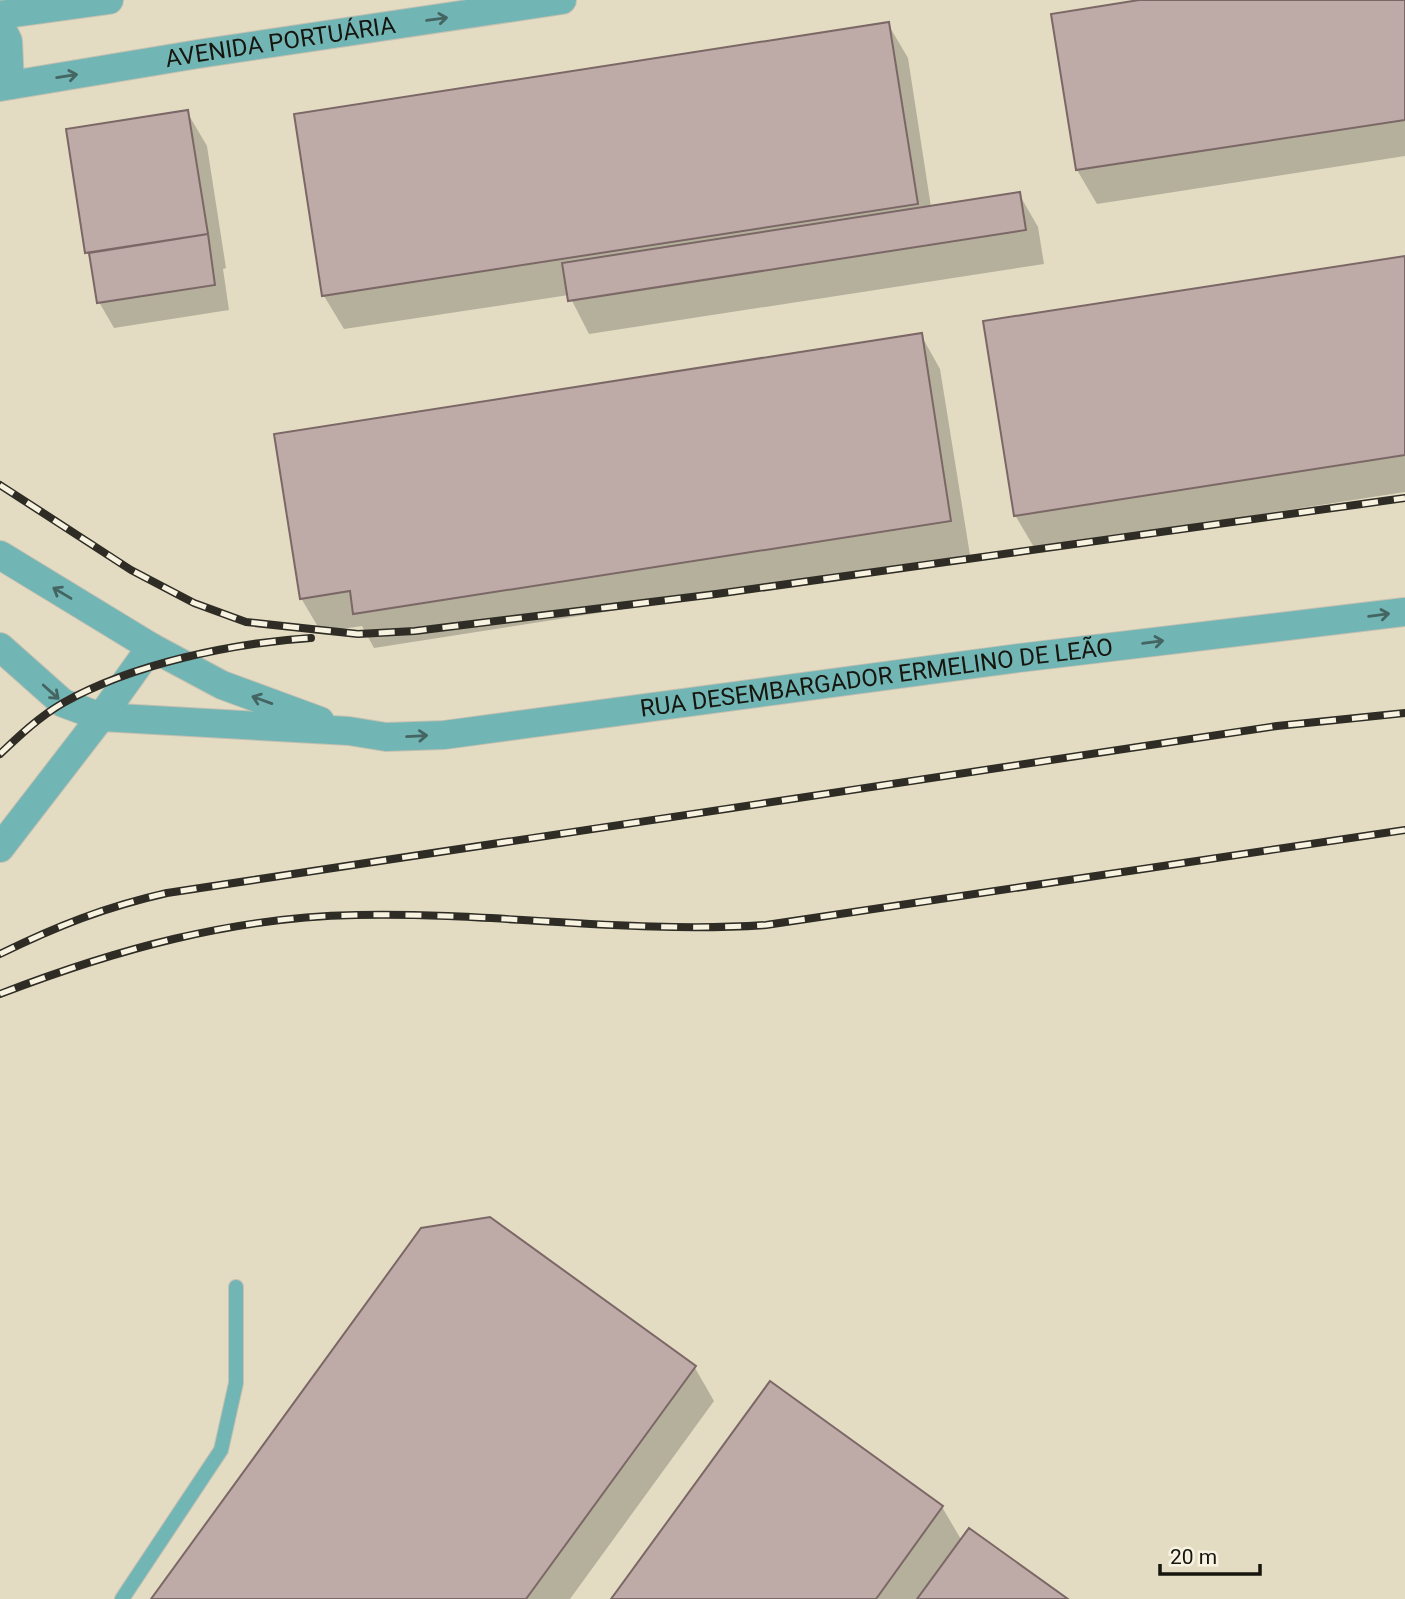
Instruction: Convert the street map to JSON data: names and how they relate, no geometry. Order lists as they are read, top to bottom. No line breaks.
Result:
{"streets":{"street":["AVENIDA PORTUÁRIA","RUA DESEMBARGADOR ERMELINO DE LEÃO"]},"one_way":["AVENIDA PORTUÁRIA"],"scale_bar":"20 m"}
